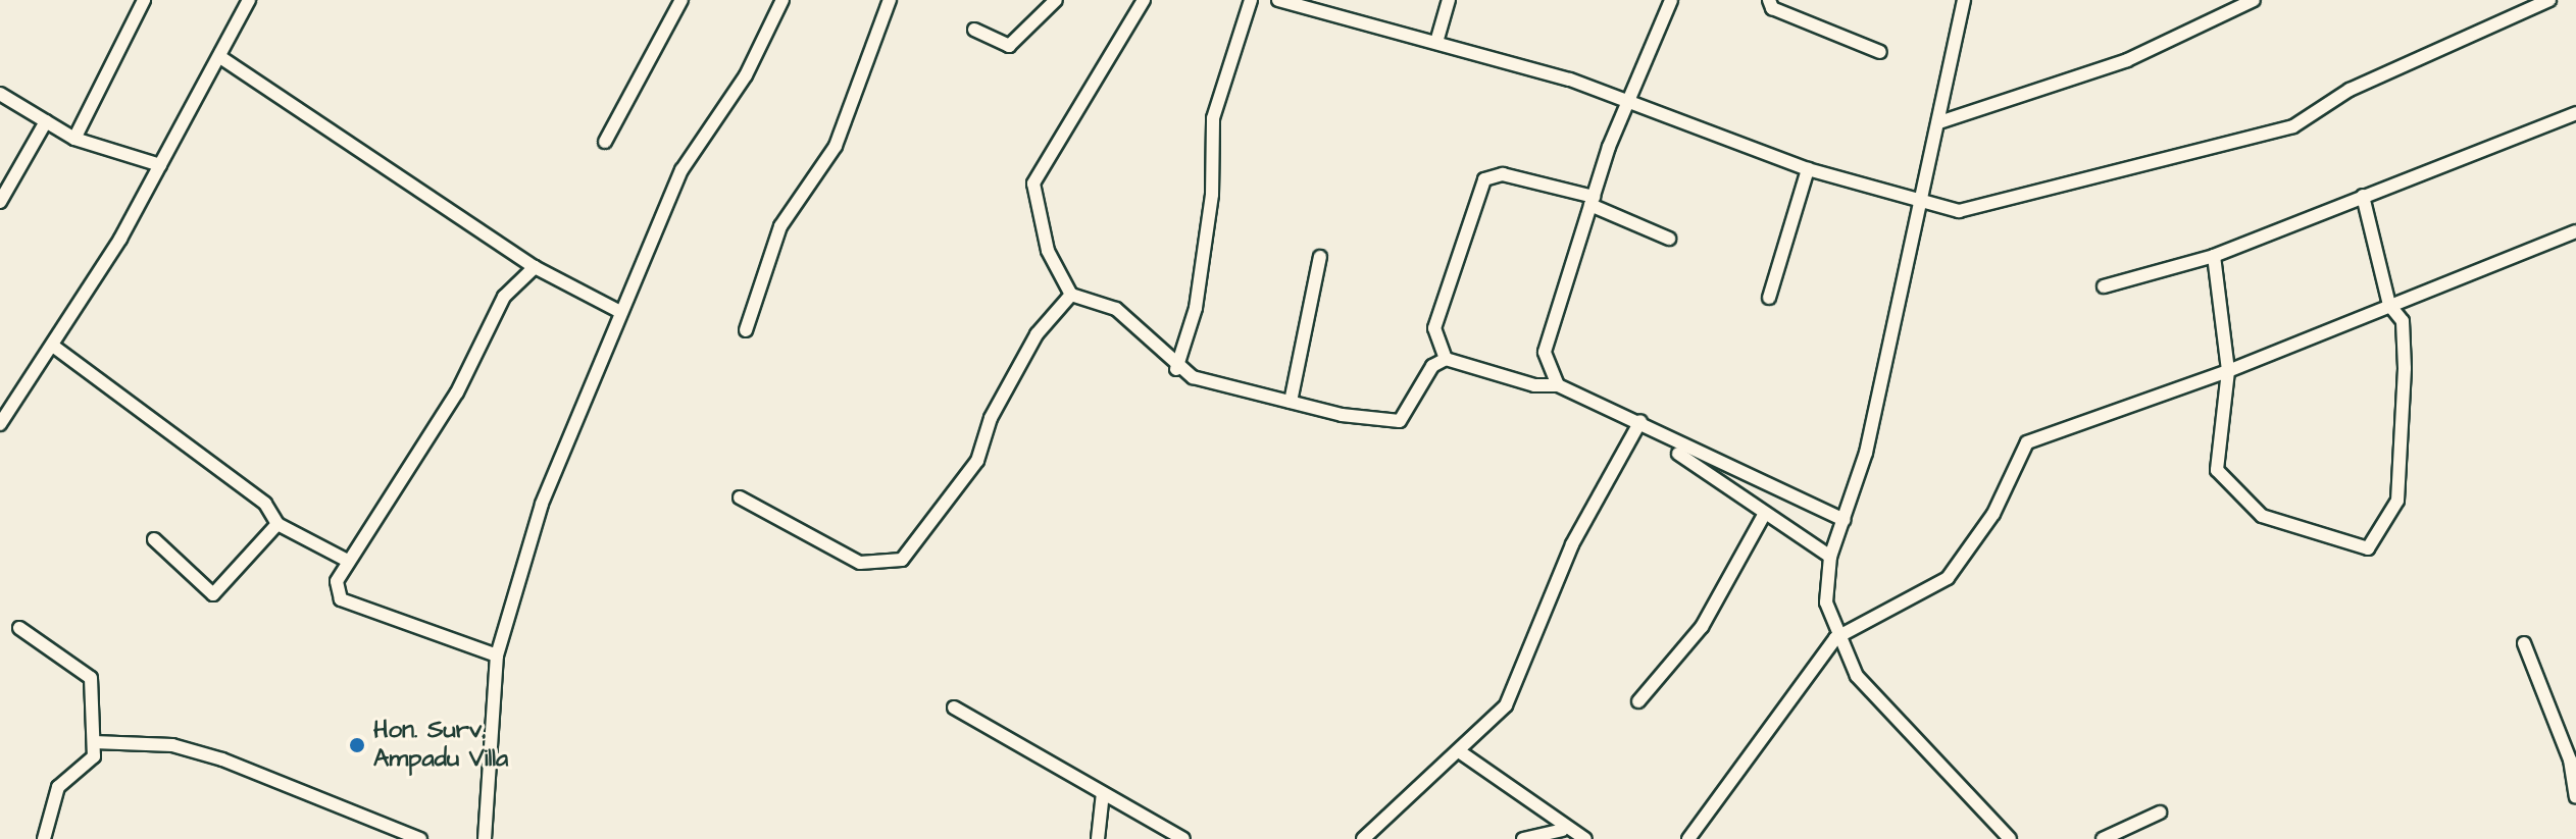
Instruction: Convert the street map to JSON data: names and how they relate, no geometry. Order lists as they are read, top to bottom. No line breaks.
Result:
{"places":["Hon. Surv. Ampadu Villa"]}
